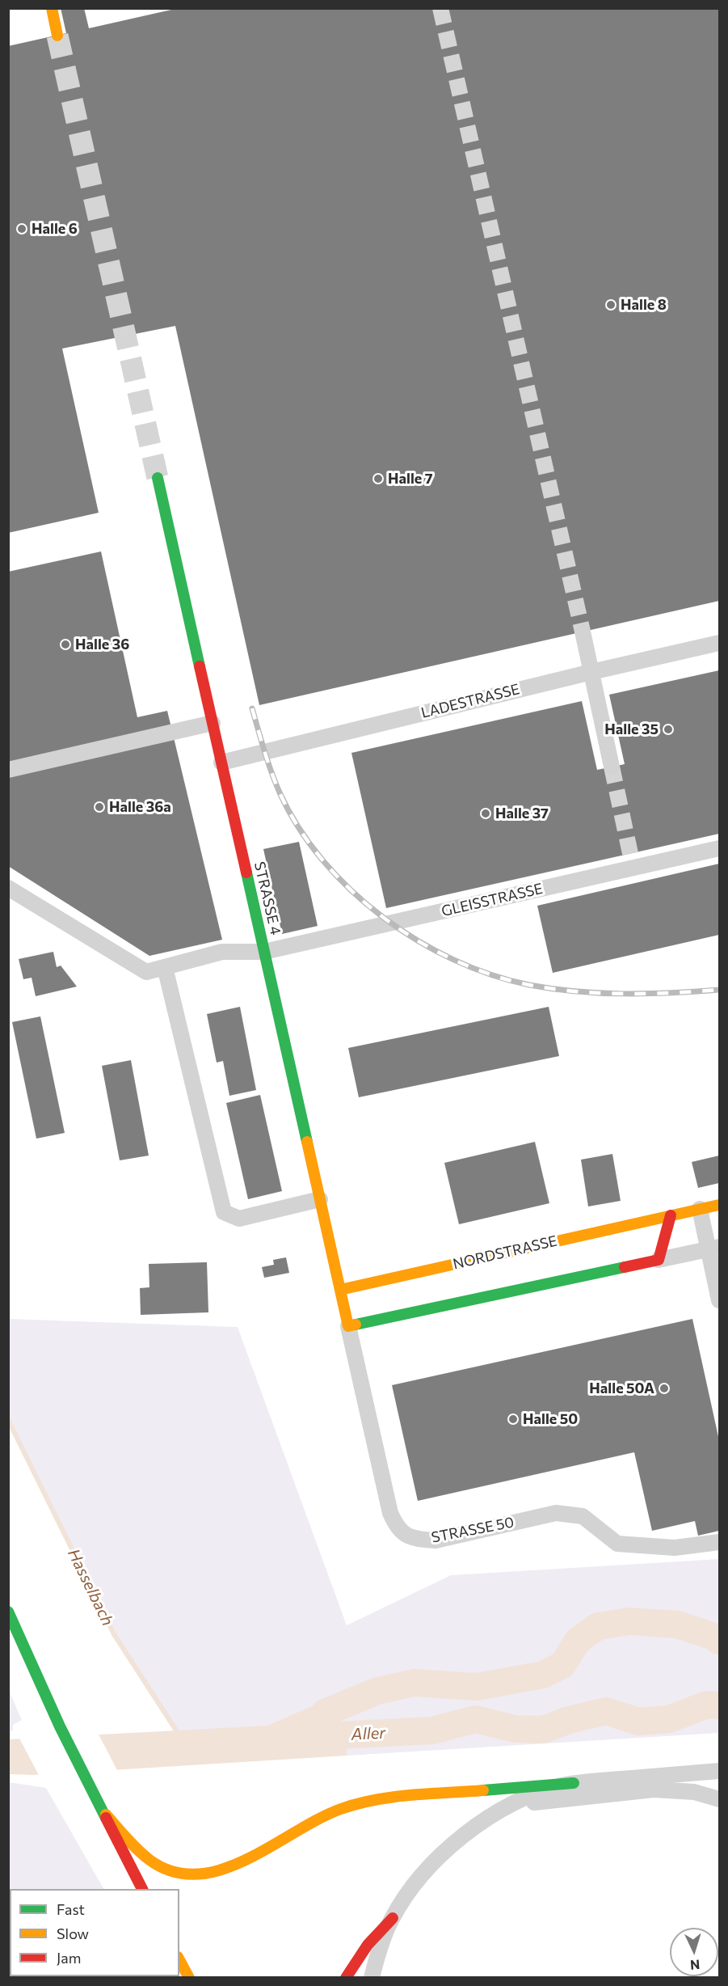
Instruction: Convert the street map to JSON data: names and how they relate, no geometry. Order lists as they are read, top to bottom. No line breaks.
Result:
{"streets":{"street":["LADESTRASSE","STRASSE 4","GLEISSTRASSE","NORDSTRASSE","STRASSE 50"]},"crossings":[["LADESTRASSE","STRASSE 4"],["STRASSE 4","GLEISSTRASSE"],["STRASSE 4","NORDSTRASSE"],["STRASSE 4","STRASSE 50"]],"water":["Hasselbach","Aller"],"places":["Halle 6","Halle 8","Halle 7","Halle 36","Halle 35","Halle 36a","Halle 37","Halle 50A","Halle 50"],"legend":["Fast","Slow","Jam"],"north":"bottom"}
